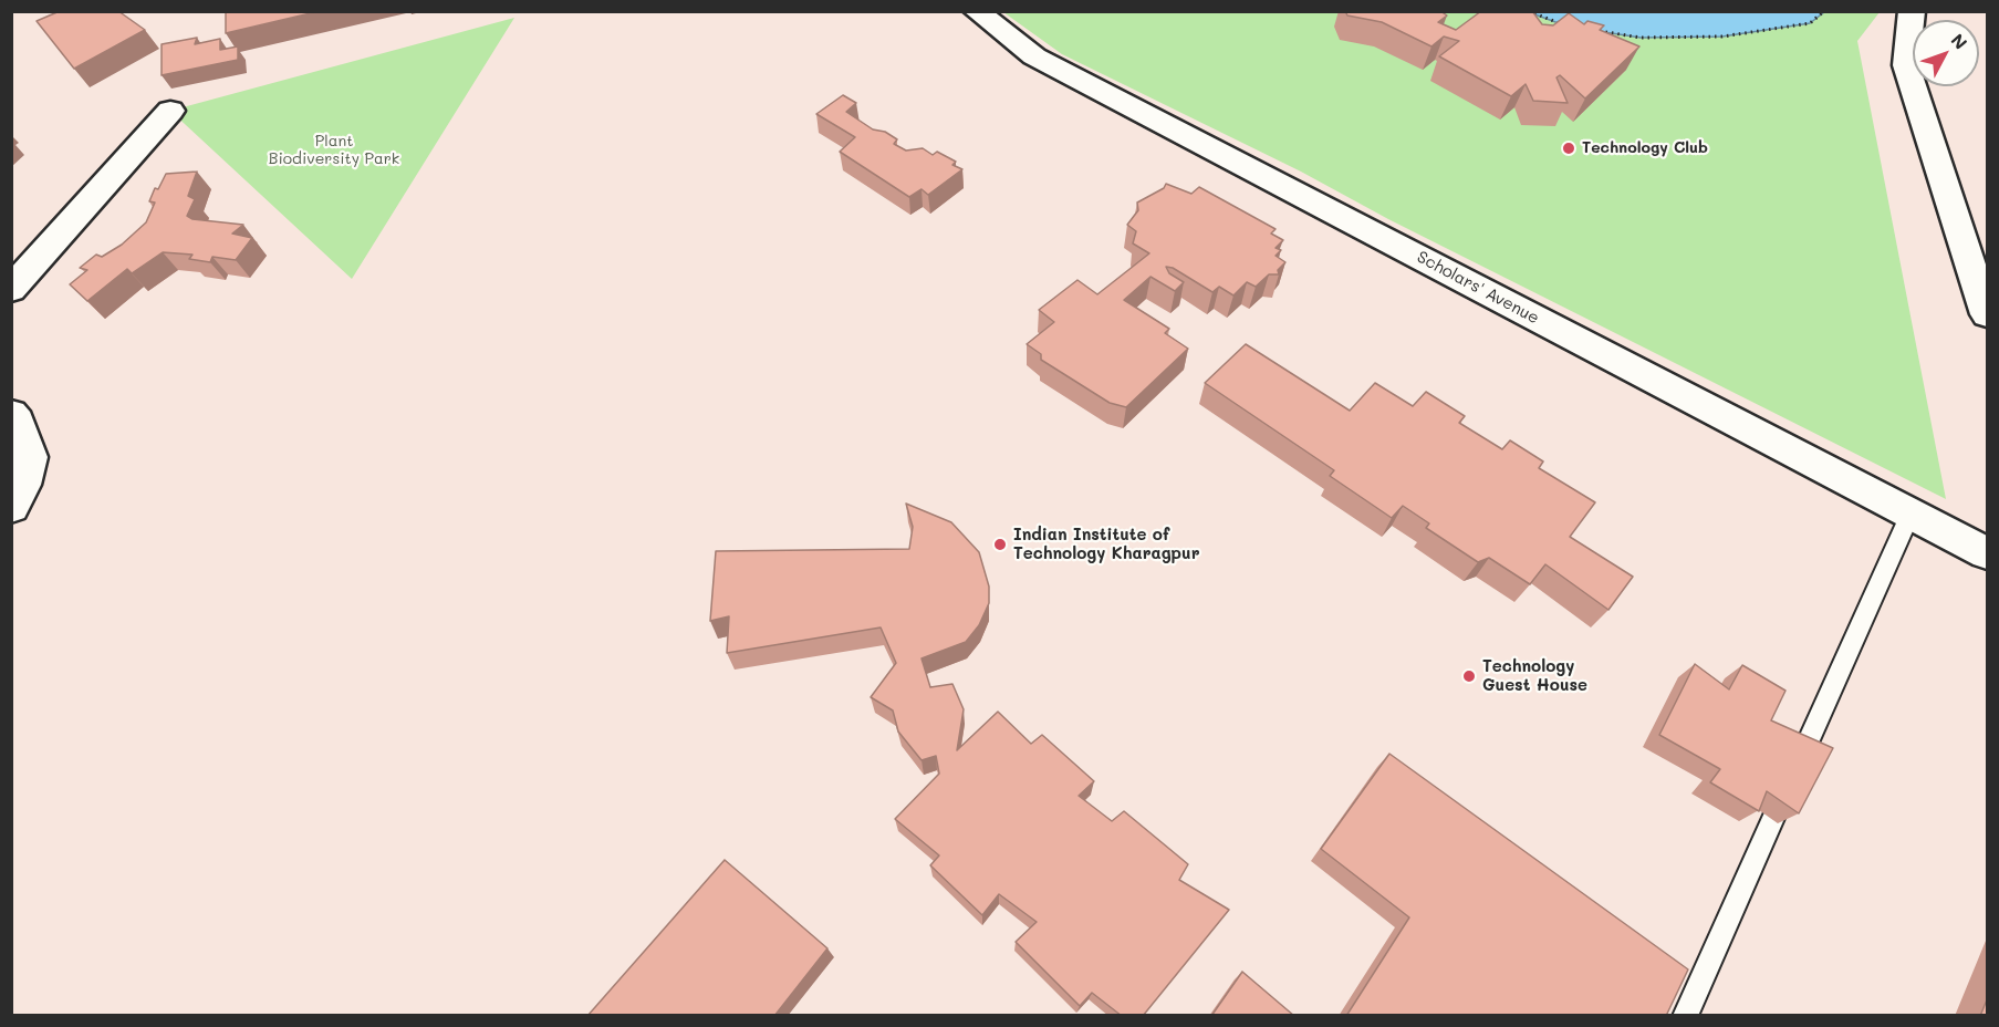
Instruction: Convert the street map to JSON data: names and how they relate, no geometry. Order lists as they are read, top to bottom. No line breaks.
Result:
{"streets":{"street":["Scholars' Avenue"]},"parks":["Plant Biodiversity Park"],"places":["Technology Club","Indian Institute of Technology Kharagpur","Technology Guest House"],"north":"top right"}
